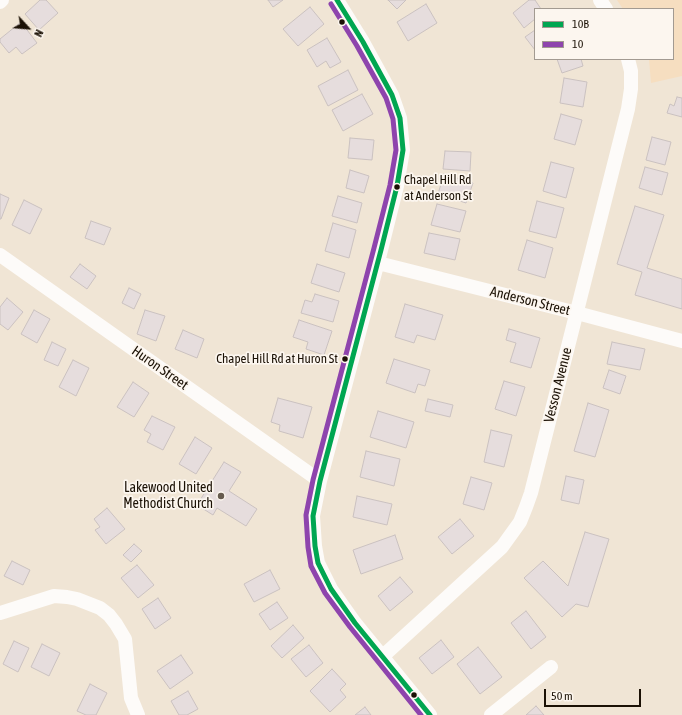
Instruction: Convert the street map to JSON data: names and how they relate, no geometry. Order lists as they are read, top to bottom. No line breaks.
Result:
{"streets":{"street":["Anderson Street","Huron Street","Vesson Avenue"]},"crossings":[["Anderson Street","Vesson Avenue"]],"places":["Chapel Hill Rd at Anderson St","Chapel Hill Rd at Huron St","Lakewood United Methodist Church"],"lines":["transit line 10B","transit line 10"],"legend":["10B","10"],"scale_bar":"50 m","north":"bottom right"}
